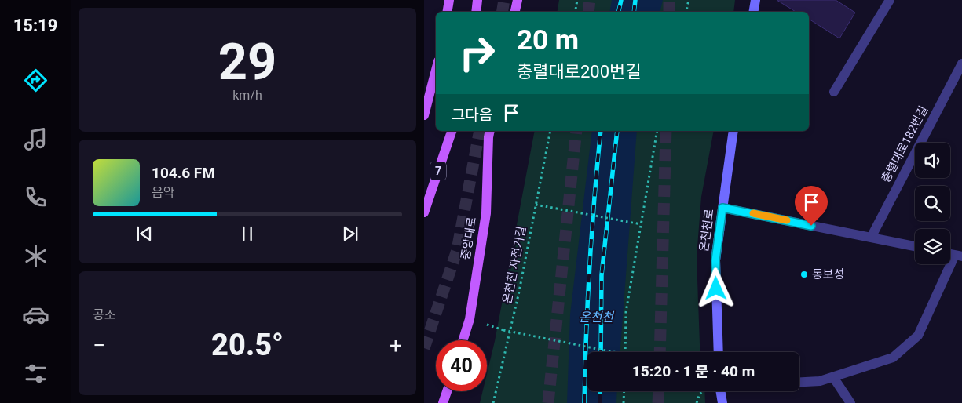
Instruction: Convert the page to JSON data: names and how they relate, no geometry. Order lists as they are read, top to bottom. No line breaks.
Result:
{"streets":{"main road":["7","중앙대로"],"street":["충렬대로182번길","온천천로"],"path":["온천천 자전거길"]},"water":["온천천"],"places":["동보성"],"page":{"tabs":"15:19","tile":[["29","km/h"],"공조"],"turn":["20 m","충렬대로200번길"],"then":"그다음","song":["104.6 FM","음악"],"heat":["−","20.5°","+"],"limit":"40","trip":"15:20 · 1 분 · 40 m"}}
